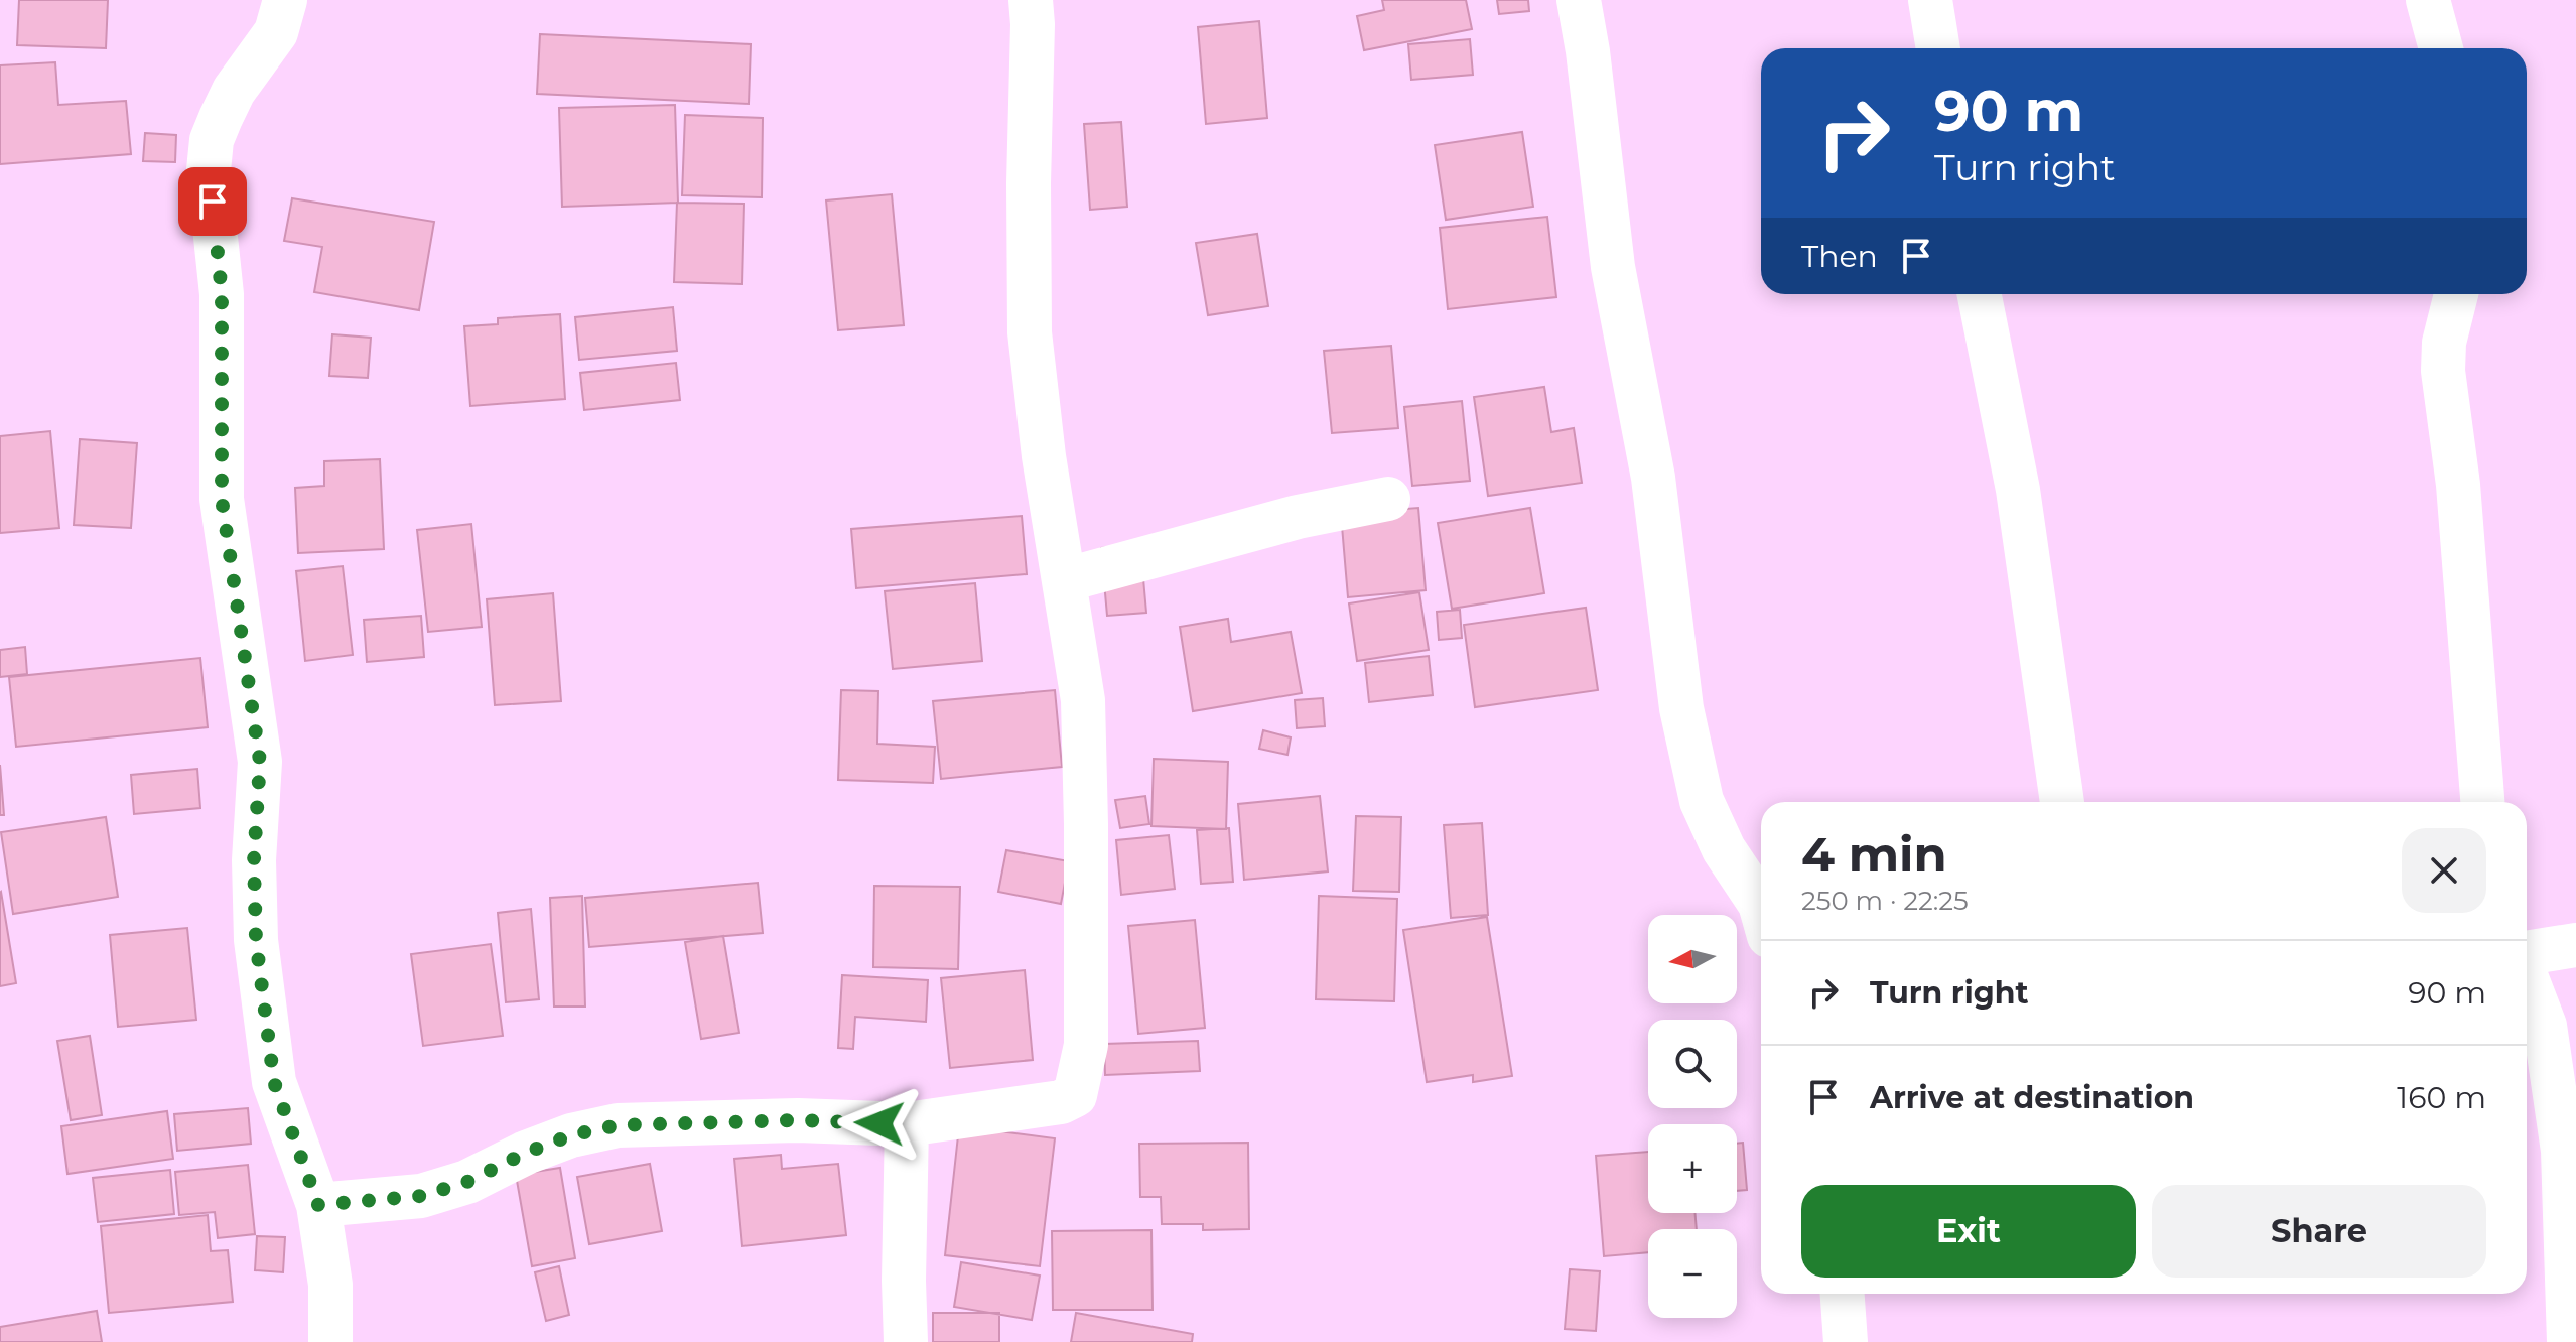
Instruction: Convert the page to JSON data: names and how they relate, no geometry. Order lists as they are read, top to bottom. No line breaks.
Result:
{"north":"left","page":{"turn":["90 m","Turn right"],"then":"Then","heading":["4 min","250 m · 22:25"],"map_buttons":["+","−"],"list":[{"name":"Turn right","value":"90 m"},{"name":"Arrive at destination","value":"160 m"}],"buttons":["Exit","Share"]}}
